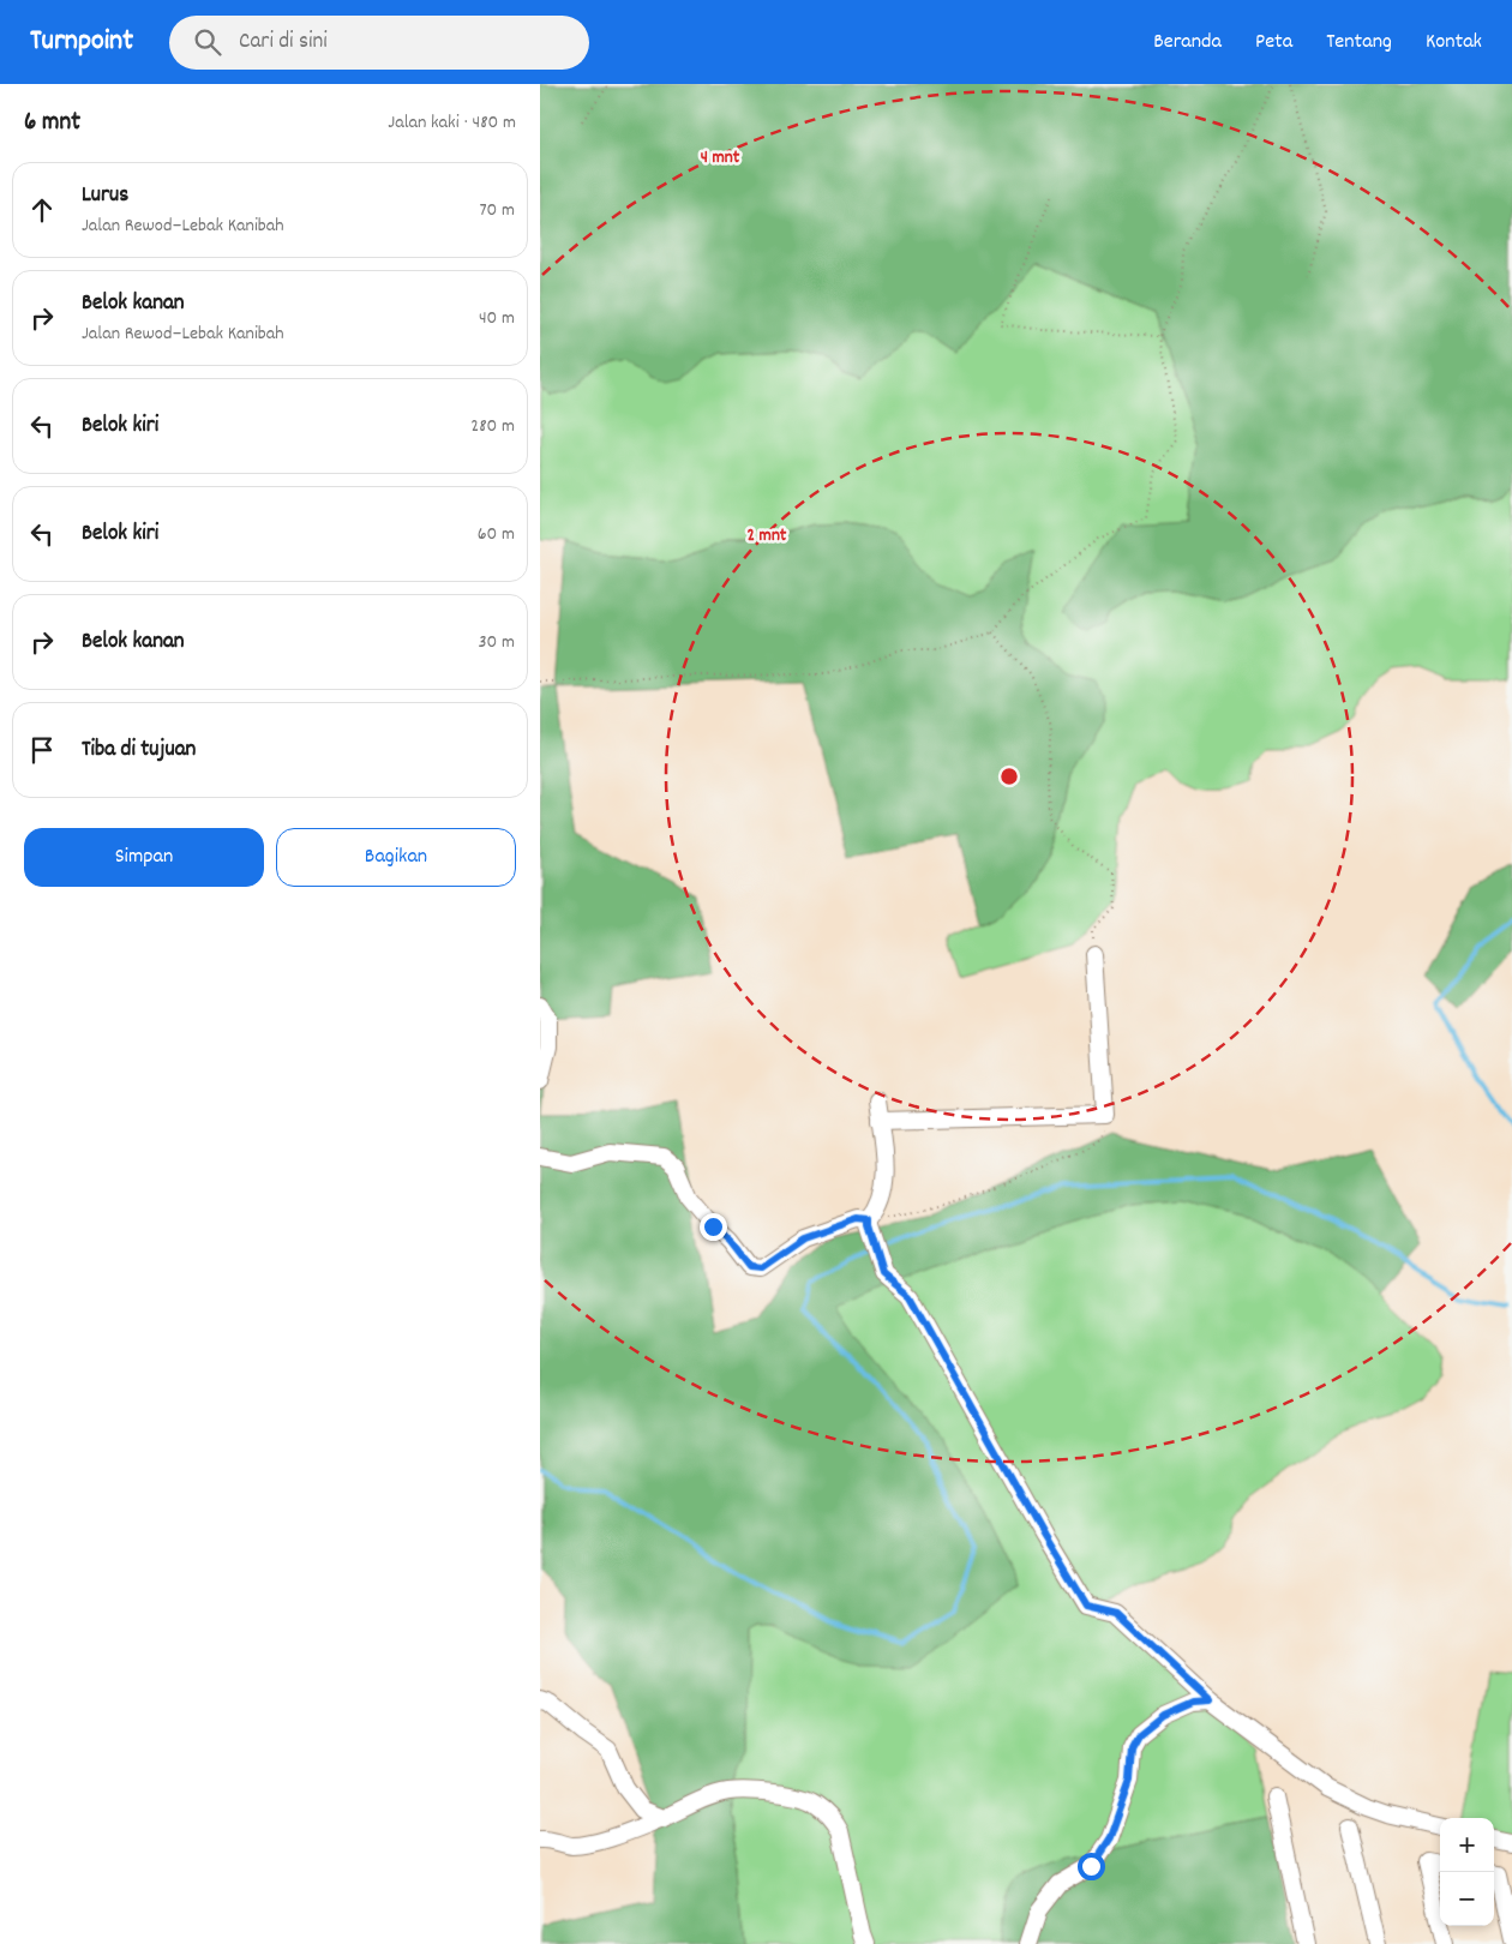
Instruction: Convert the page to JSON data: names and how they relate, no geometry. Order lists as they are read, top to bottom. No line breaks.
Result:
{"page":{"header":"Turnpoint","search":"Cari di sini","nav":["Beranda","Peta","Tentang","Kontak"],"heading":["6 mnt","Jalan kaki · 480 m"],"list":[["Lurus","Jalan Rewod–Lebak Kanibah","70 m"],["Belok kanan","Jalan Rewod–Lebak Kanibah","40 m"],["Belok kiri","280 m"],["Belok kiri","60 m"],["Belok kanan","30 m"],"Tiba di tujuan"],"buttons":["Simpan","Bagikan"],"map_buttons":["+","−"]},"rings":["4 mnt","2 mnt"]}
